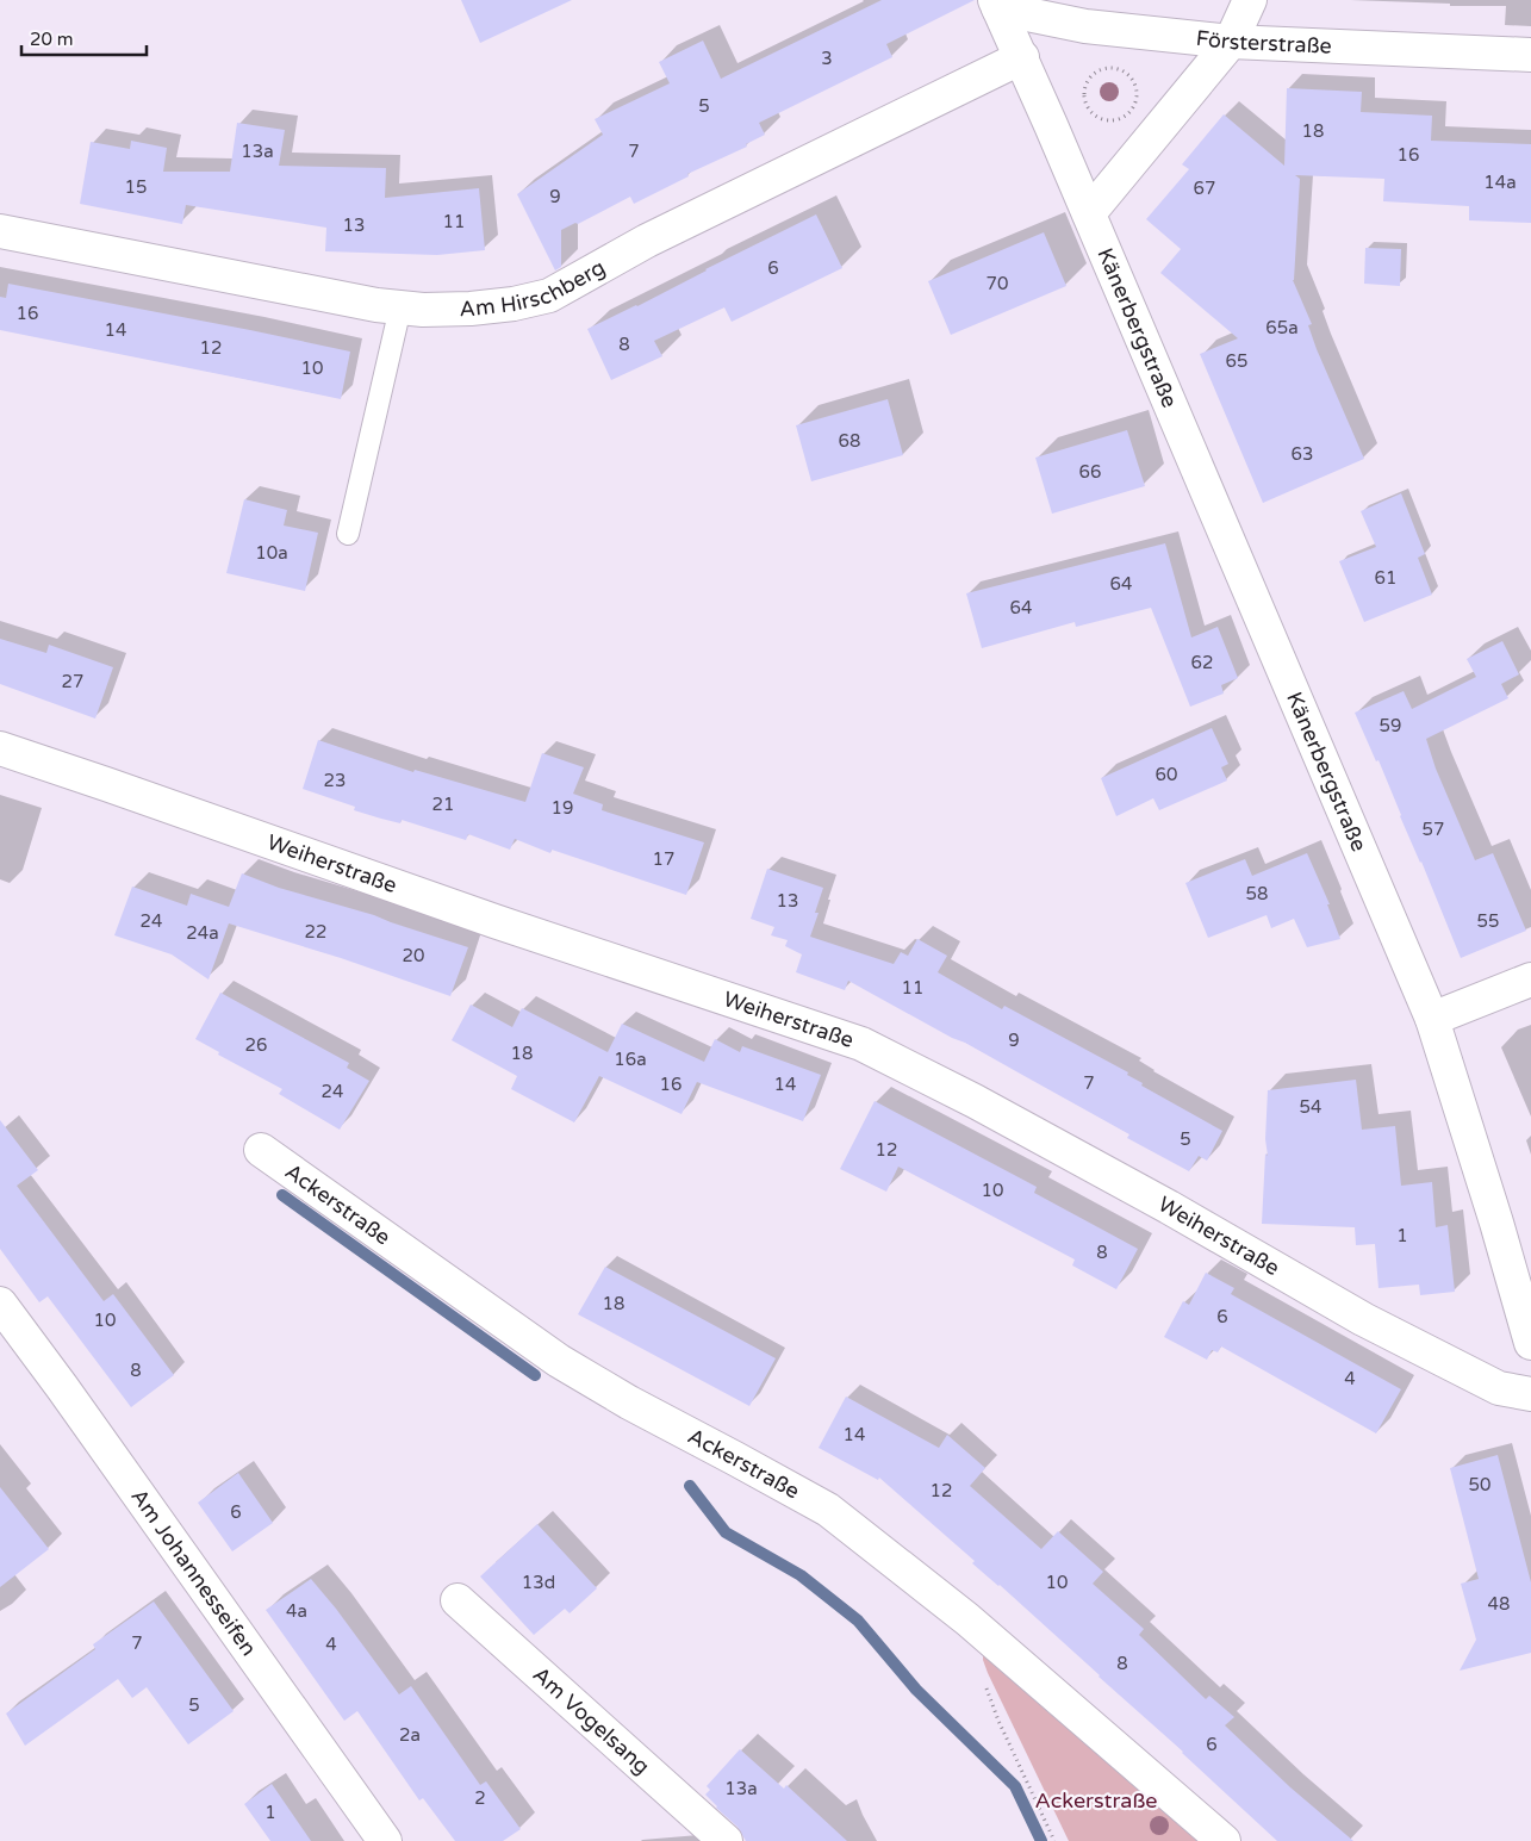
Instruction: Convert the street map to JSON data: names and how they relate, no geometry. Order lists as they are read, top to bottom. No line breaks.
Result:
{"streets":{"street":["Försterstraße","Am Hirschberg","Känerbergstraße","Weiherstraße","Ackerstraße","Am Johannesseifen","Am Vogelsang"]},"crossings":[["Försterstraße","Känerbergstraße"],["Am Hirschberg","Känerbergstraße"]],"parks":["Ackerstraße"],"house_numbers":["3","5","18","13a","7","16","14a","15","67","9","11","13","6","70","16","65a","14","8","12","65","10","68","63","66","10a","61","64","64","62","27","59","60","23","21","19","57","17","58","13","24","55","22","24a","20","11","9","26","18","16a","7","16","14","24","54","5","12","10","1","8","18","6","10","8","4","14","50","12","6","13d","10","48","4a","7","4","8","5","2a","6","13a","2","1"],"scale_bar":"20 m"}
